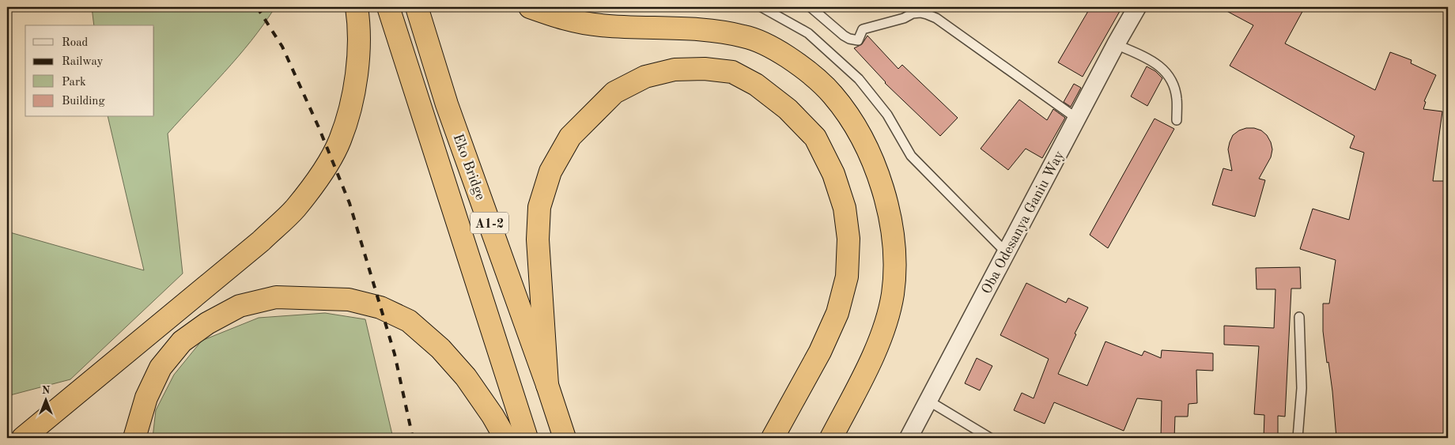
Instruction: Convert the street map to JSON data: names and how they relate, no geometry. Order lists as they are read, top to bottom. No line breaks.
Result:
{"streets":{"highway":["Eko Bridge","A1-2"],"street":["Oba Odesanya Ganiu Way"]},"legend":["Road","Railway","Park","Building"],"north":"top"}
